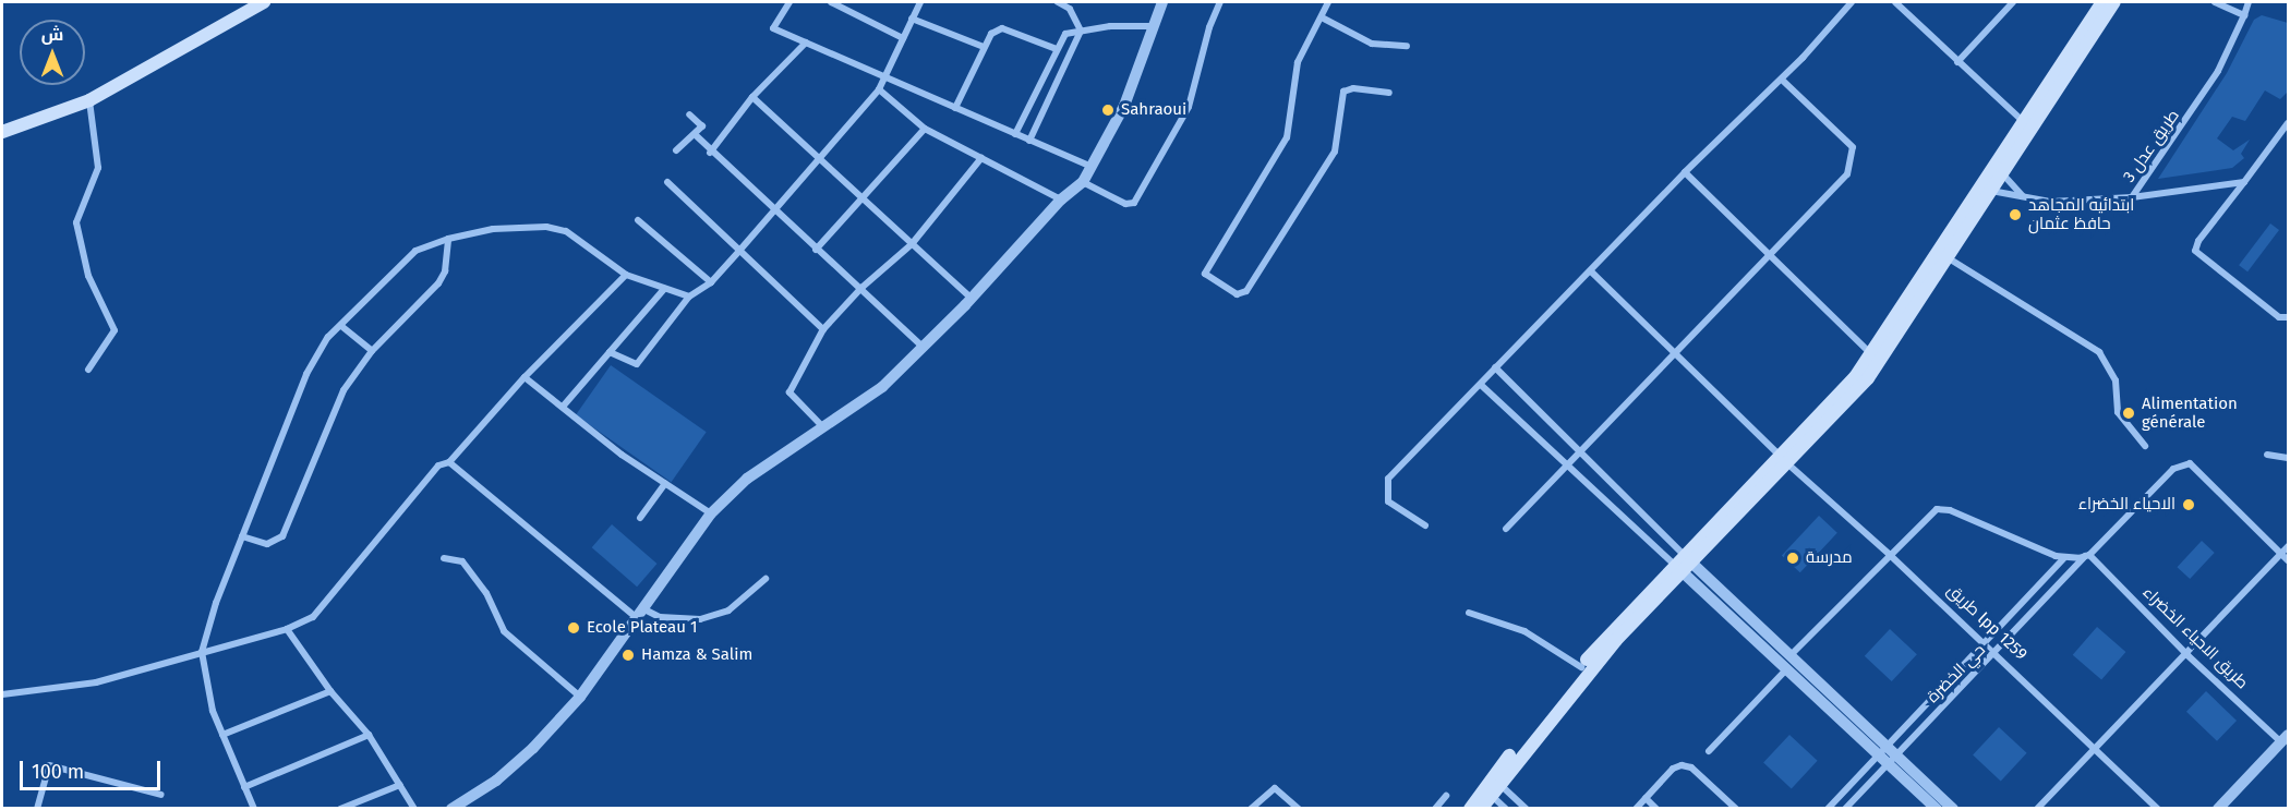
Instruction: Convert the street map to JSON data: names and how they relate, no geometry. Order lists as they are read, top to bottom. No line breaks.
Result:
{"streets":{"street":["طريق عدل 3","طريق lpp 1259","طريق الاحياء الخضراء","حي الخضرة"]},"crossings":[["طريق lpp 1259","حي الخضرة"],["طريق الاحياء الخضراء","حي الخضرة"]],"places":["Sahraoui","ابتدائيه المجاهد حافظ عثمان","Alimentation générale","الاحياء الخضراء","مدرسة","Ecole Plateau 1","Hamza & Salim"],"scale_bar":"100 m","north":"top"}
